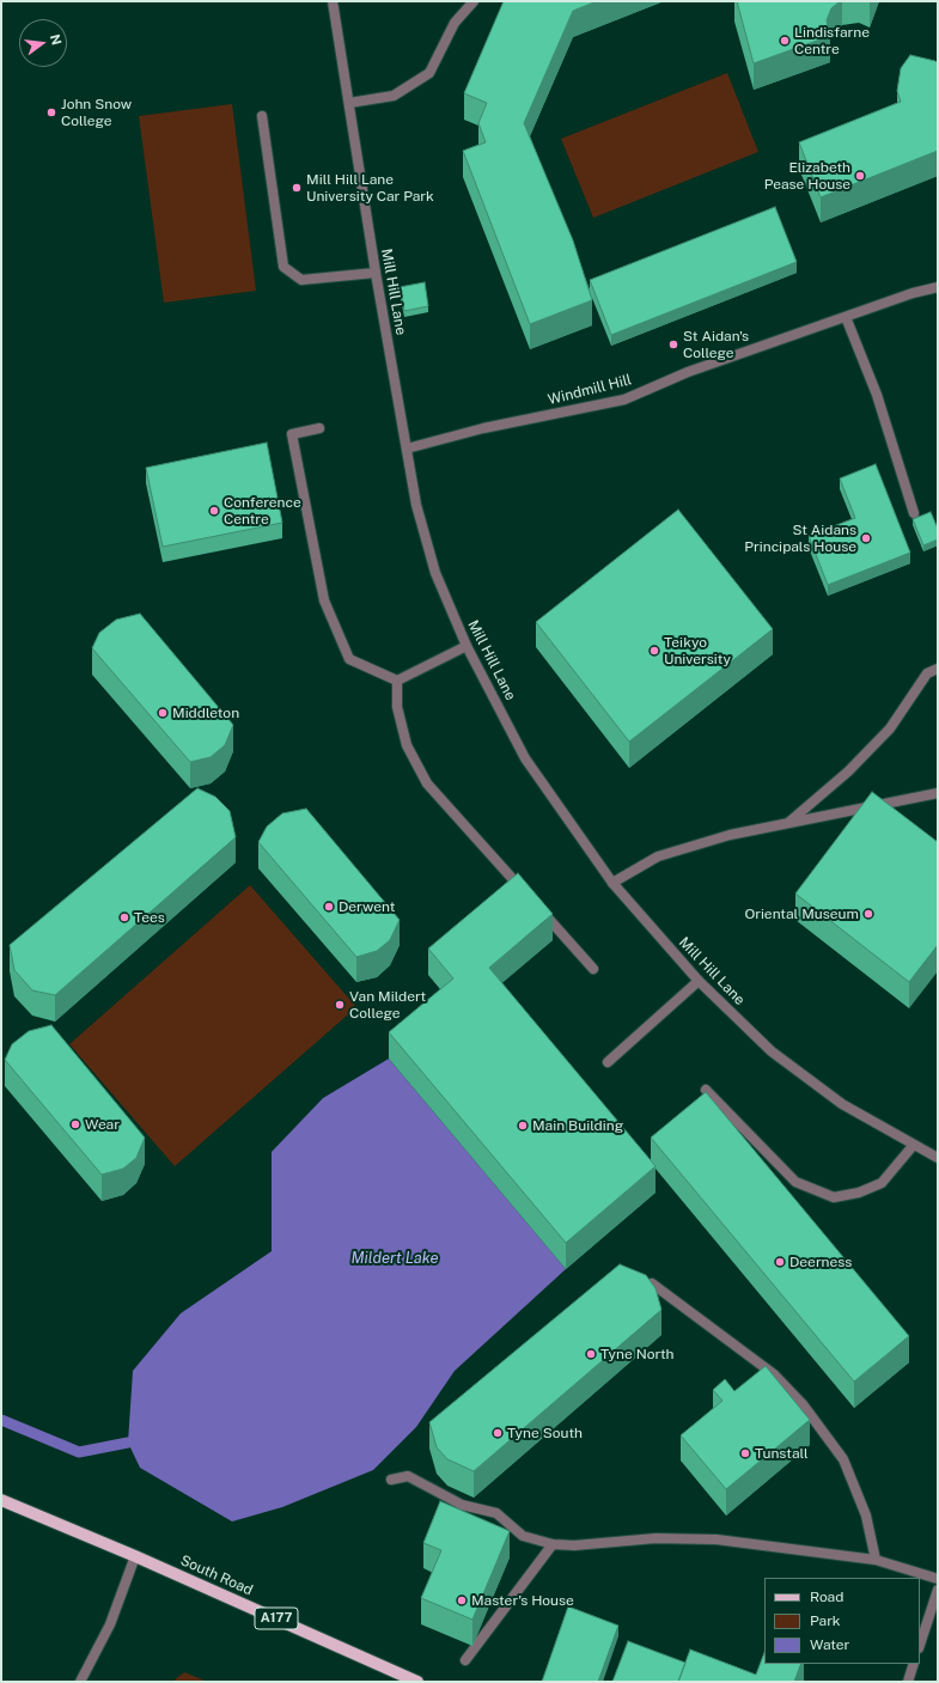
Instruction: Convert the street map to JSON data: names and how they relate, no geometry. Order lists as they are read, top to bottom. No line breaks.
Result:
{"streets":{"main road":["South Road","A177"],"street":["Mill Hill Lane","Windmill Hill"]},"crossings":[["Mill Hill Lane","Windmill Hill"]],"water":["Mildert Lake"],"places":["Lindisfarne Centre","John Snow College","Elizabeth Pease House","Mill Hill Lane University Car Park","St Aidan's College","Conference Centre","St Aidans Principals House","Teikyo University","Middleton","Derwent","Oriental Museum","Tees","Van Mildert College","Wear","Main Building","Deerness","Tyne North","Tyne South","Tunstall","Master's House"],"legend":["Road","Park","Water"],"north":"right"}
